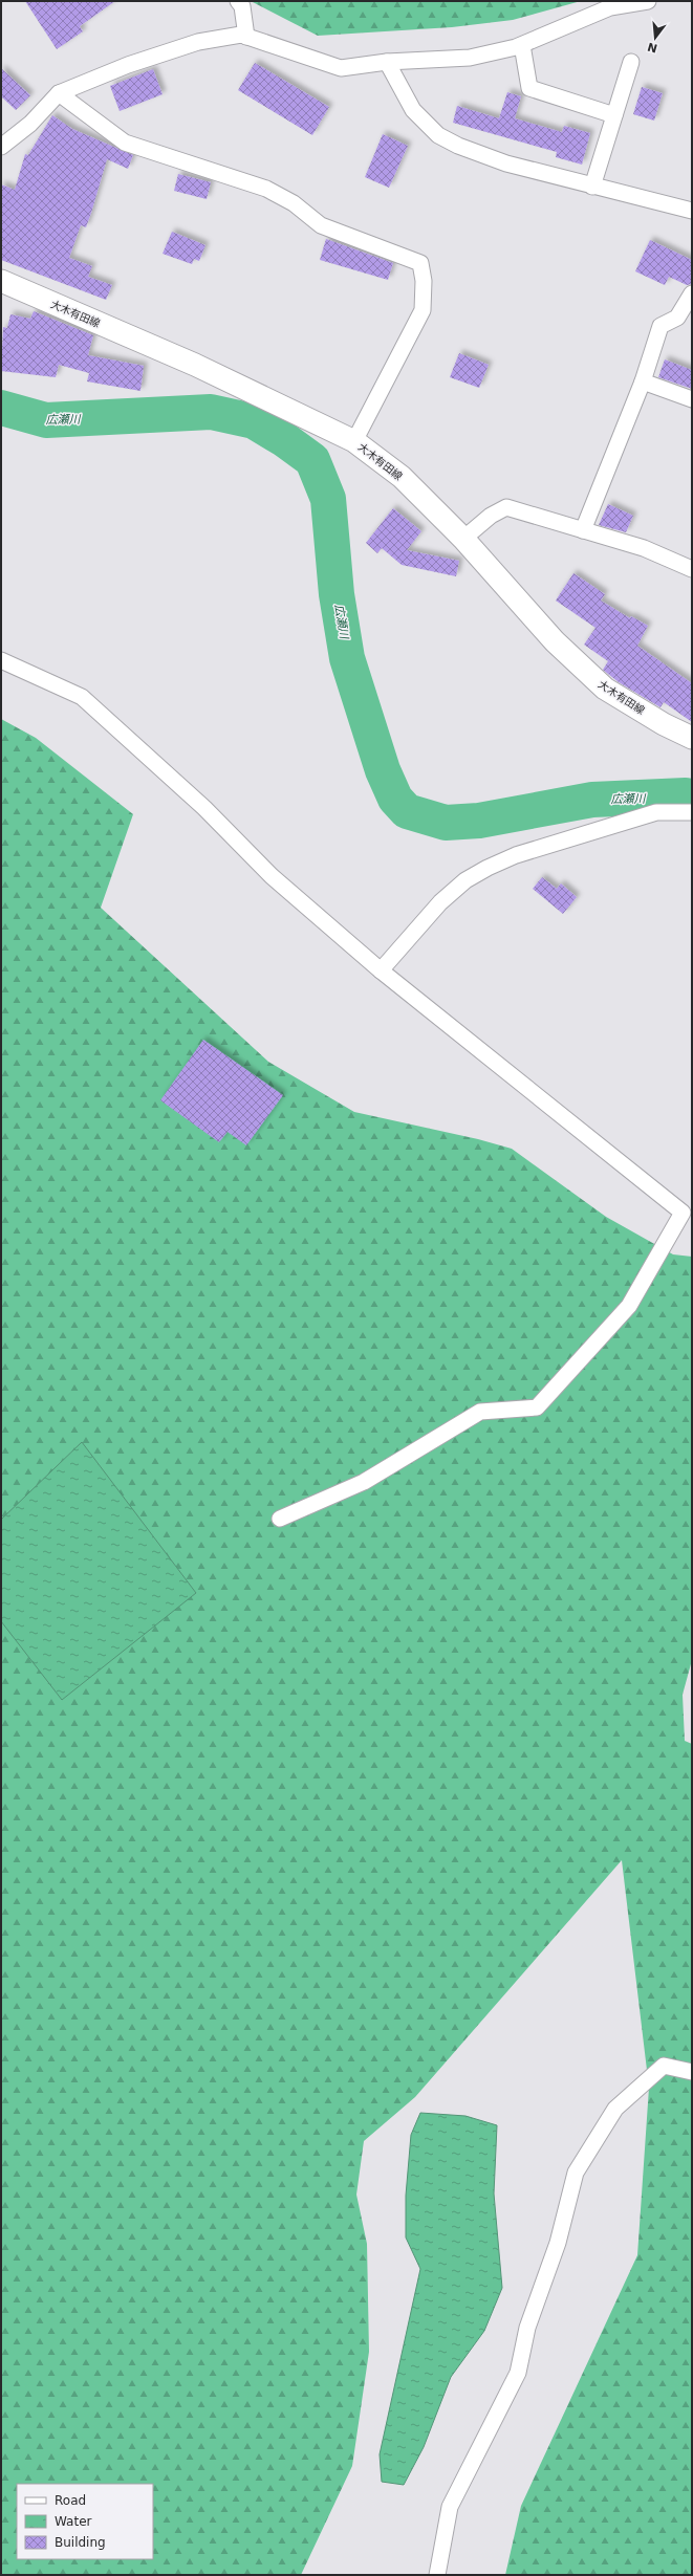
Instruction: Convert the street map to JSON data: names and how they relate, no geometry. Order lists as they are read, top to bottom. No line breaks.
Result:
{"streets":{"main road":["大木有田線"]},"water":["広瀬川"],"legend":["Road","Water","Building"],"north":"bottom"}
